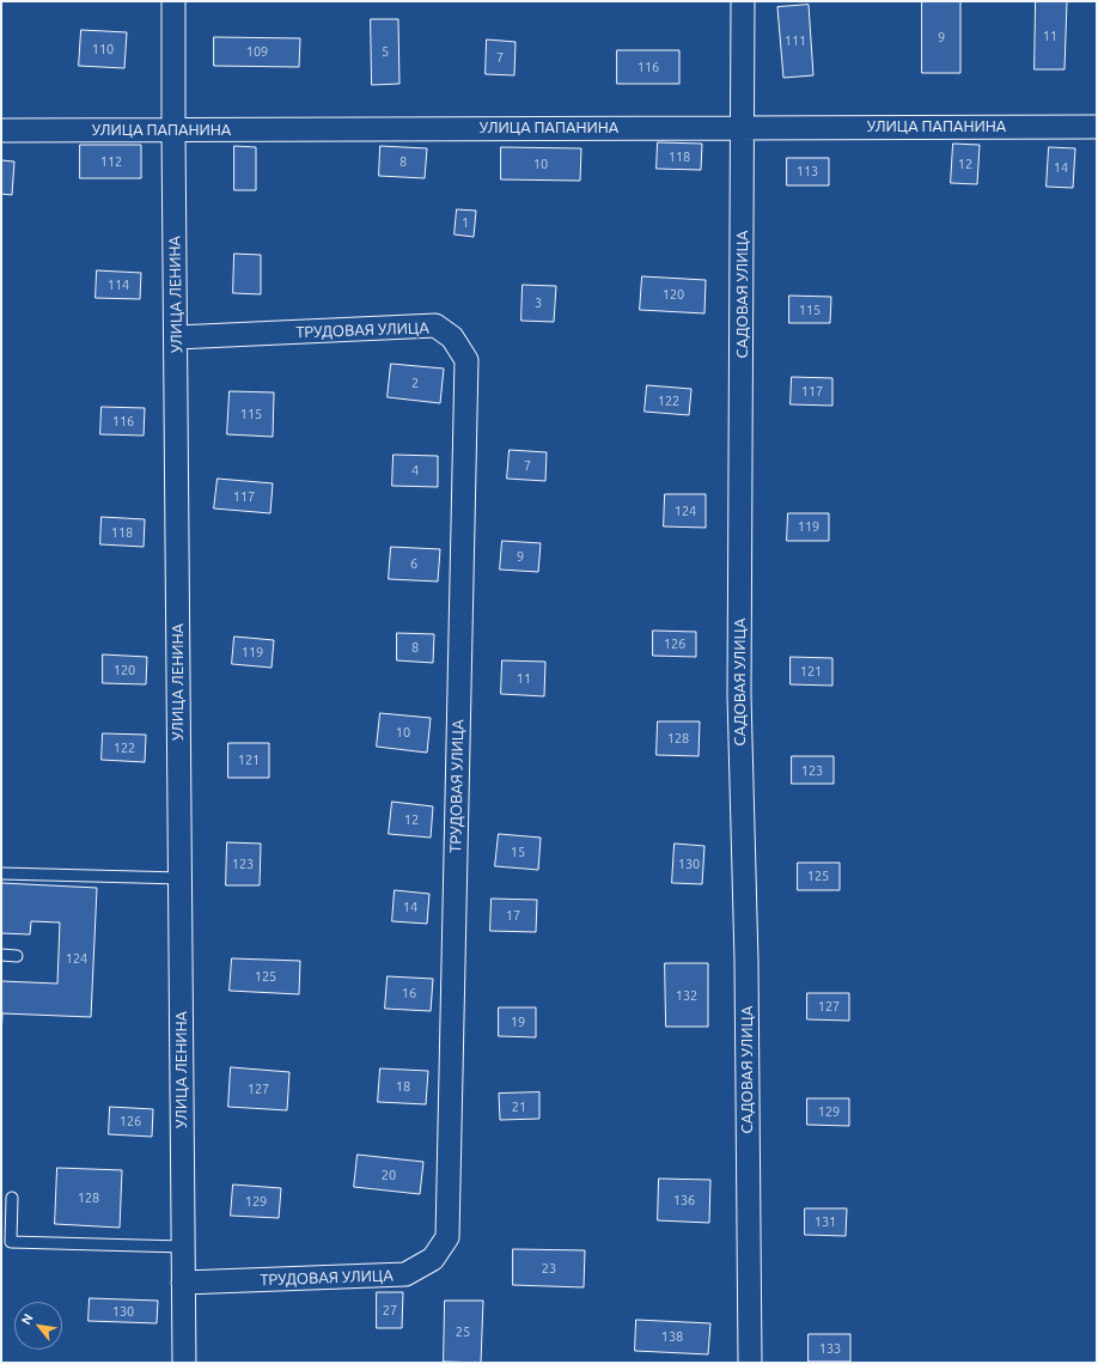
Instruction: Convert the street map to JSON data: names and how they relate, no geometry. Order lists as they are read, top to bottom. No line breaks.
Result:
{"streets":{"street":["УЛИЦА ПАПАНИНА","УЛИЦА ЛЕНИНА","САДОВАЯ УЛИЦА","ТРУДОВАЯ УЛИЦА"]},"crossings":[["УЛИЦА ПАПАНИНА","УЛИЦА ЛЕНИНА"],["УЛИЦА ПАПАНИНА","САДОВАЯ УЛИЦА"],["УЛИЦА ЛЕНИНА","ТРУДОВАЯ УЛИЦА"]],"house_numbers":["11","9","111","110","109","5","7","116","118","112","8","10","12","14","113","1","114","120","3","115","2","117","122","115","116","7","4","117","124","119","118","9","6","126","8","119","120","121","11","10","128","122","121","123","12","15","123","130","125","14","17","124","125","16","132","127","19","18","127","21","129","126","20","128","136","129","131","23","27","130","25","138","133"],"north":"top left"}
